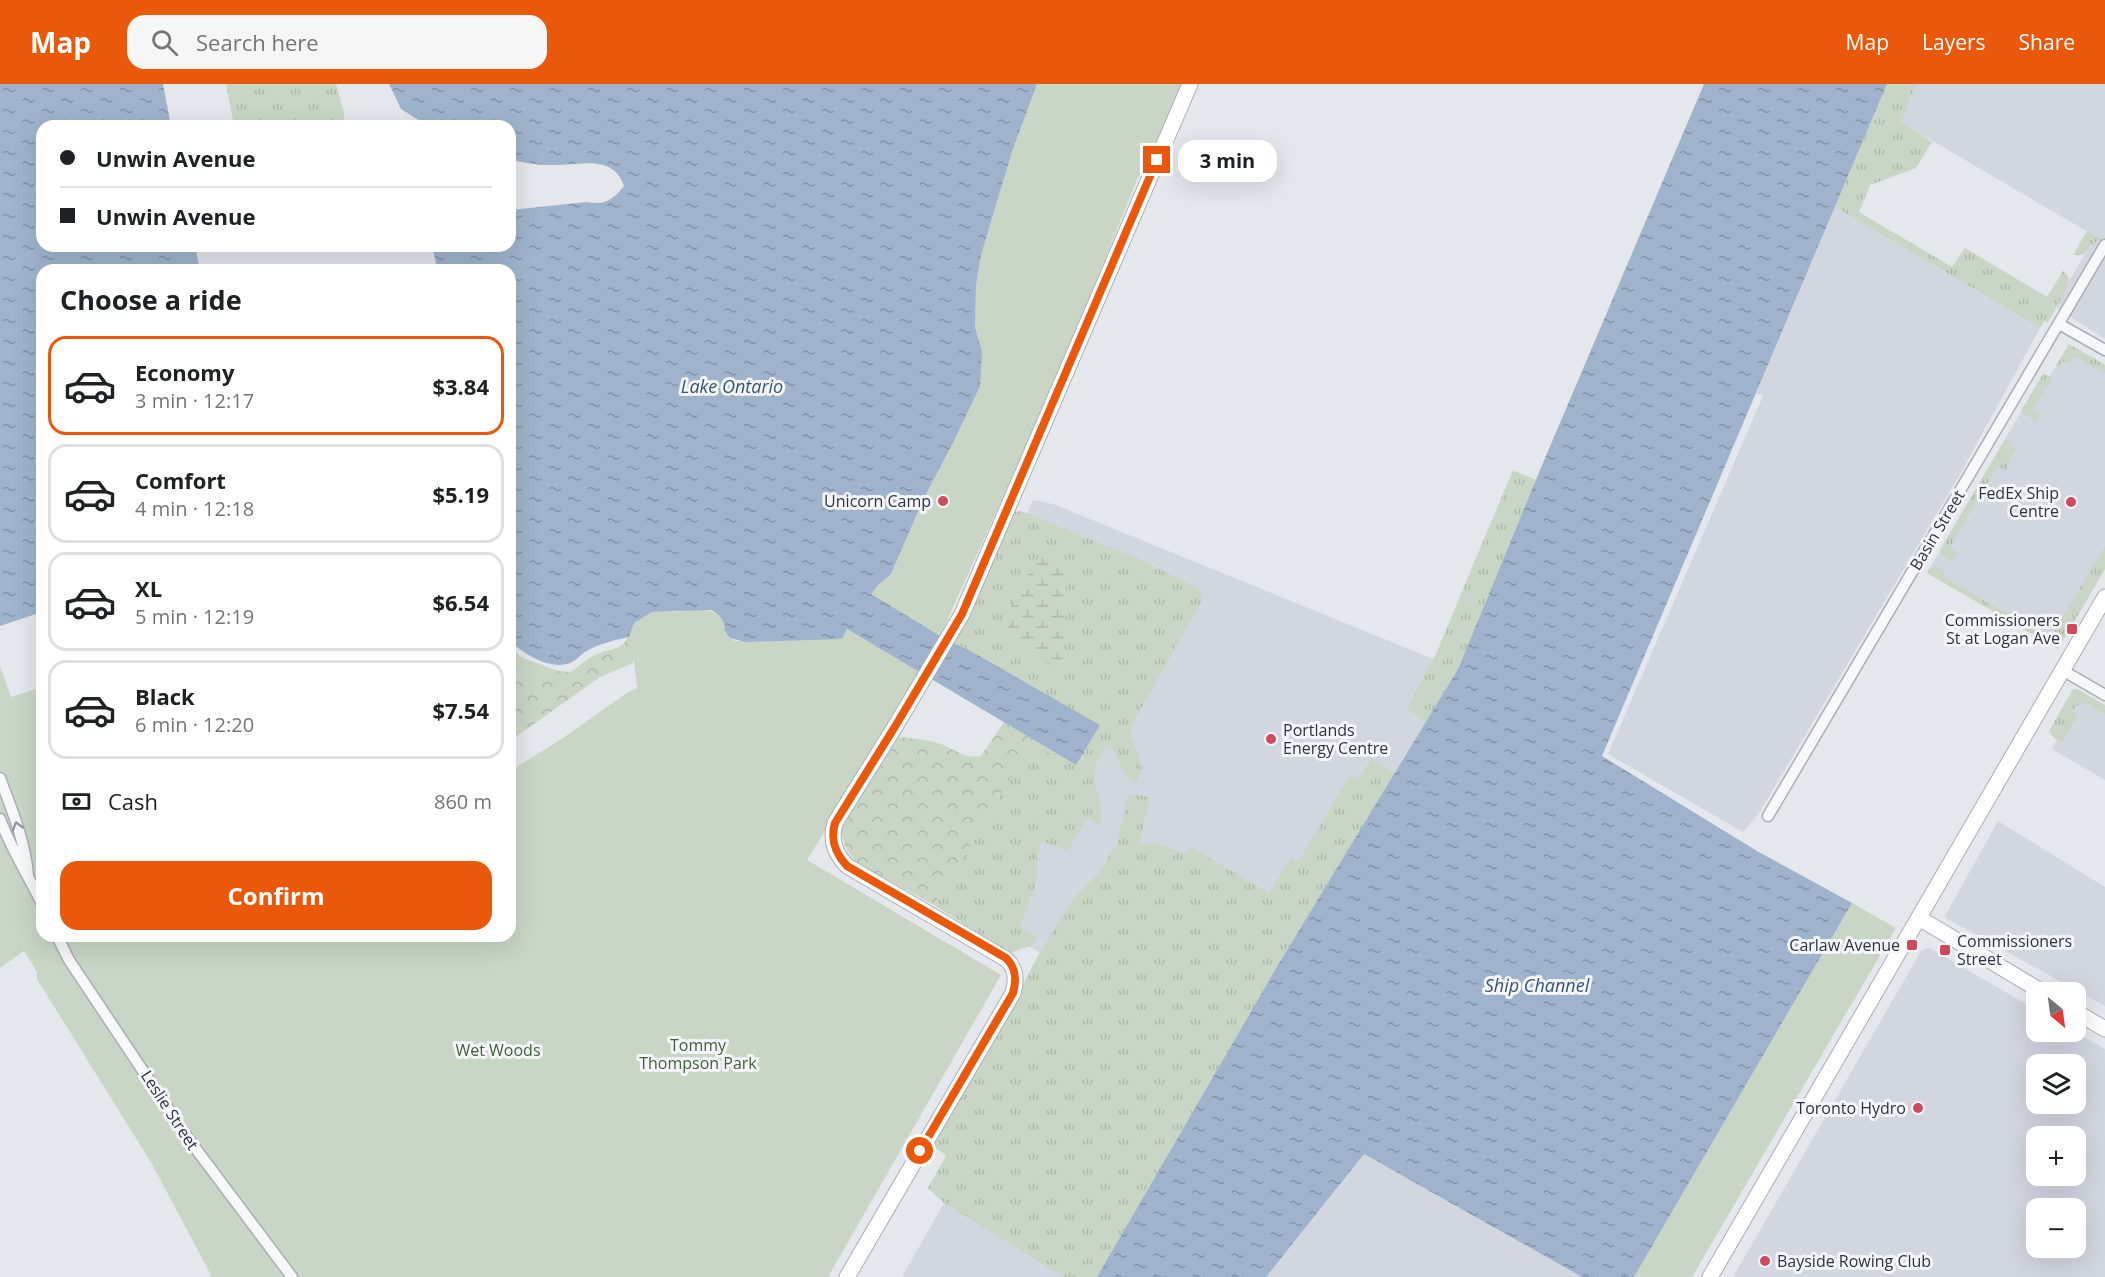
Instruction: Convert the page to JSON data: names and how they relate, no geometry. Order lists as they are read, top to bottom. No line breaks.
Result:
{"streets":{"street":["Basin Street","Leslie Street"]},"water":["Lake Ontario","Ship Channel"],"parks":["Tommy Thompson Park","Wet Woods"],"places":{"other":["Unicorn Camp","FedEx Ship Centre","Portlands Energy Centre","Toronto Hydro","Bayside Rowing Club"],"transit":["Commissioners St at Logan Ave","Carlaw Avenue","Commissioners Street"]},"north":"bottom right","page":{"header":"Map","search":"Search here","nav":["Map","Layers","Share"],"banner":["Unwin Avenue","Unwin Avenue"],"bubble":"3 min","heading":"Choose a ride","list":[{"name":"Economy","note":"3 min · 12:17","value":"$3.84"},{"name":"Comfort","note":"4 min · 12:18","value":"$5.19"},{"name":"XL","note":"5 min · 12:19","value":"$6.54"},{"name":"Black","note":"6 min · 12:20","value":"$7.54"}],"pay":["Cash","860 m"],"buttons":"Confirm","map_buttons":["+","−"]}}
